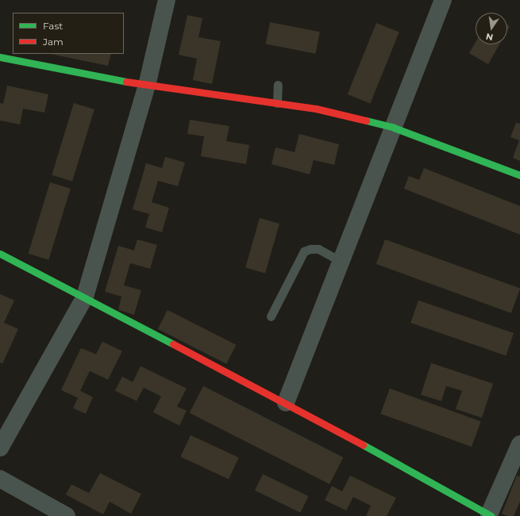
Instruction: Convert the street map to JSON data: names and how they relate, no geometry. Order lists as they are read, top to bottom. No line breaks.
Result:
{"legend":["Fast","Jam"],"north":"bottom"}
